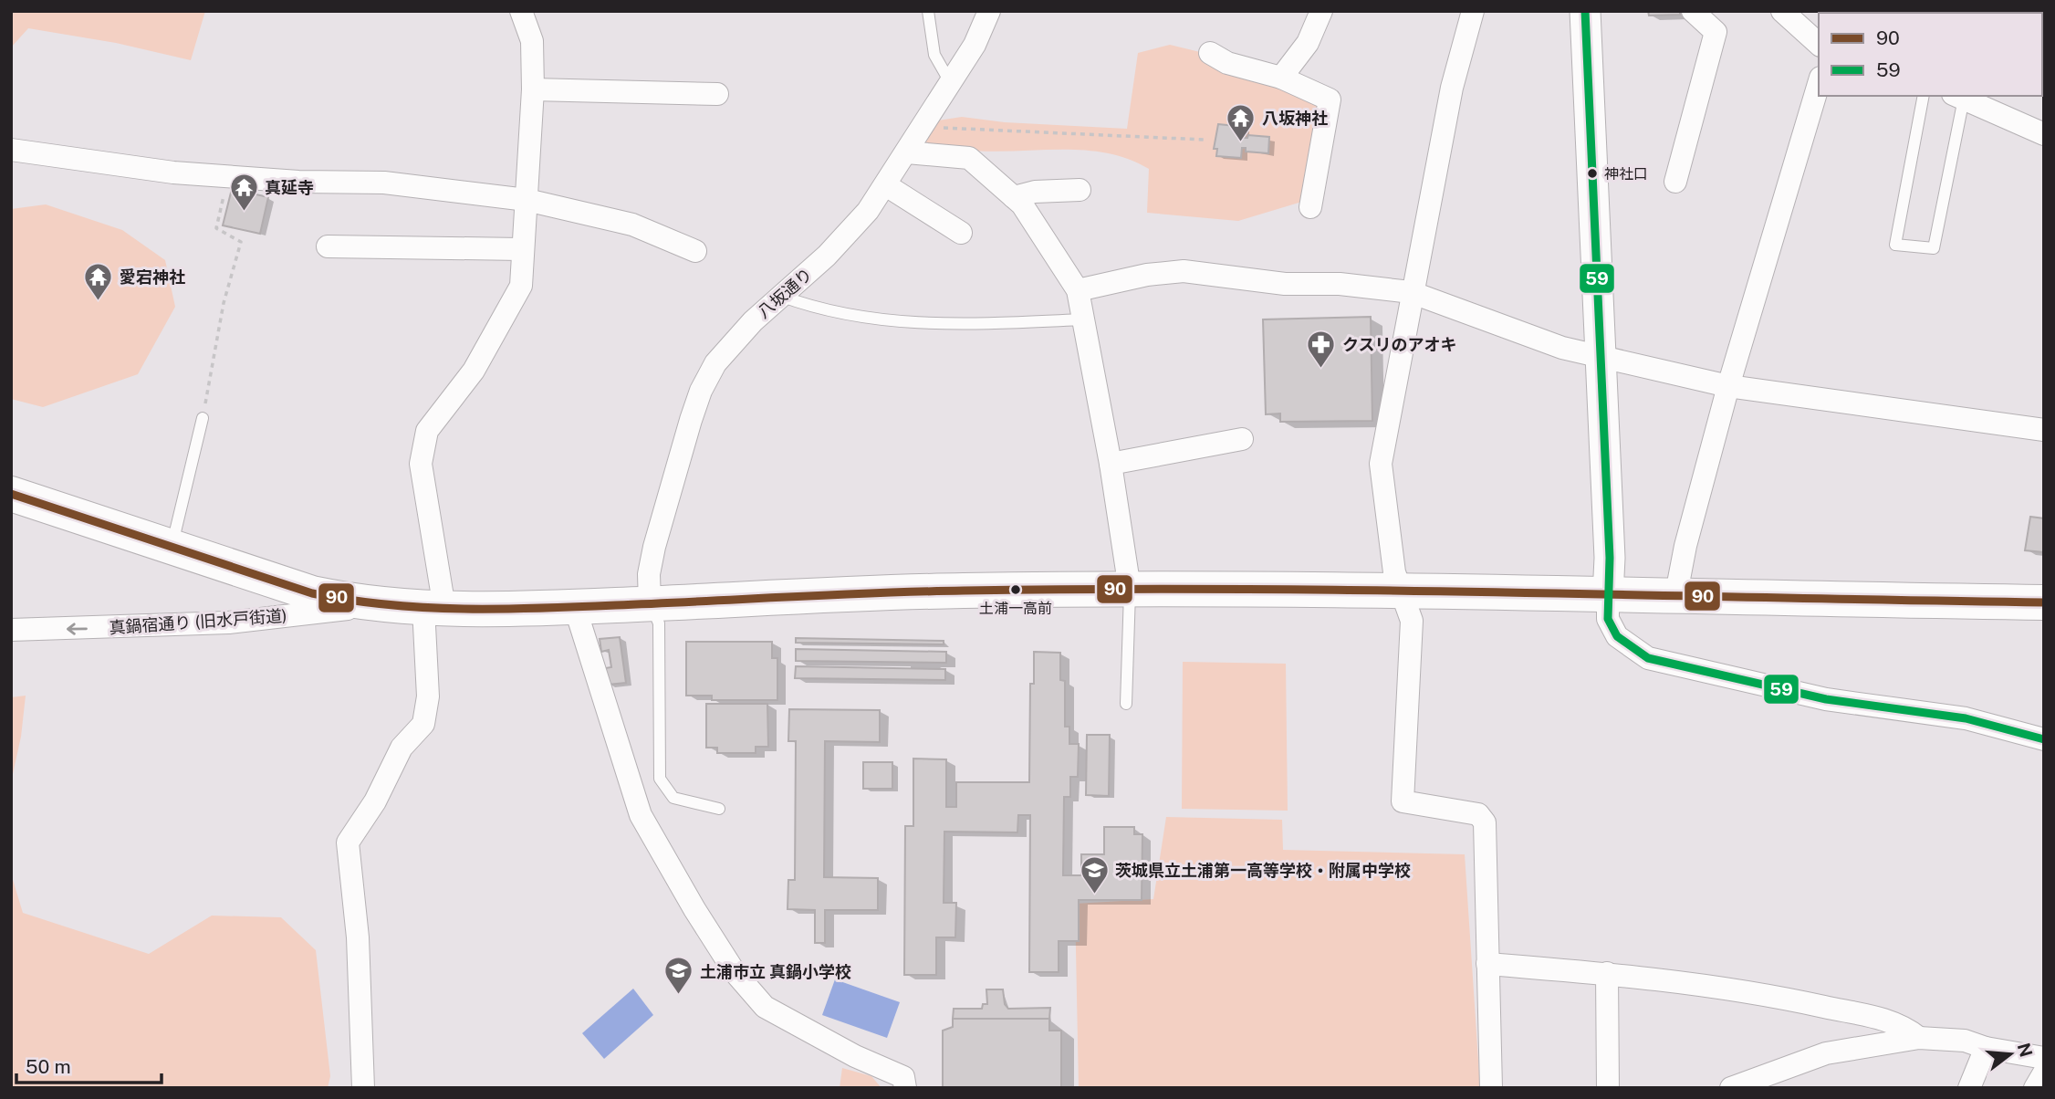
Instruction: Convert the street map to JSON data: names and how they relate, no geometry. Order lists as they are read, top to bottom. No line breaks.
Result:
{"streets":{"street":["八坂通り","真鍋宿通り (旧水戸街道)"]},"one_way":["真鍋宿通り (旧水戸街道)"],"places":{"temple":["八坂神社","真延寺","愛宕神社"],"other":["神社口","土浦一高前"],"pharmacy":["クスリのアオキ"],"school or university":["茨城県立土浦第一高等学校・附属中学校","土浦市立 真鍋小学校"]},"lines":["transit line 59","transit line 90"],"legend":["90","59"],"scale_bar":"50 m","north":"right"}
